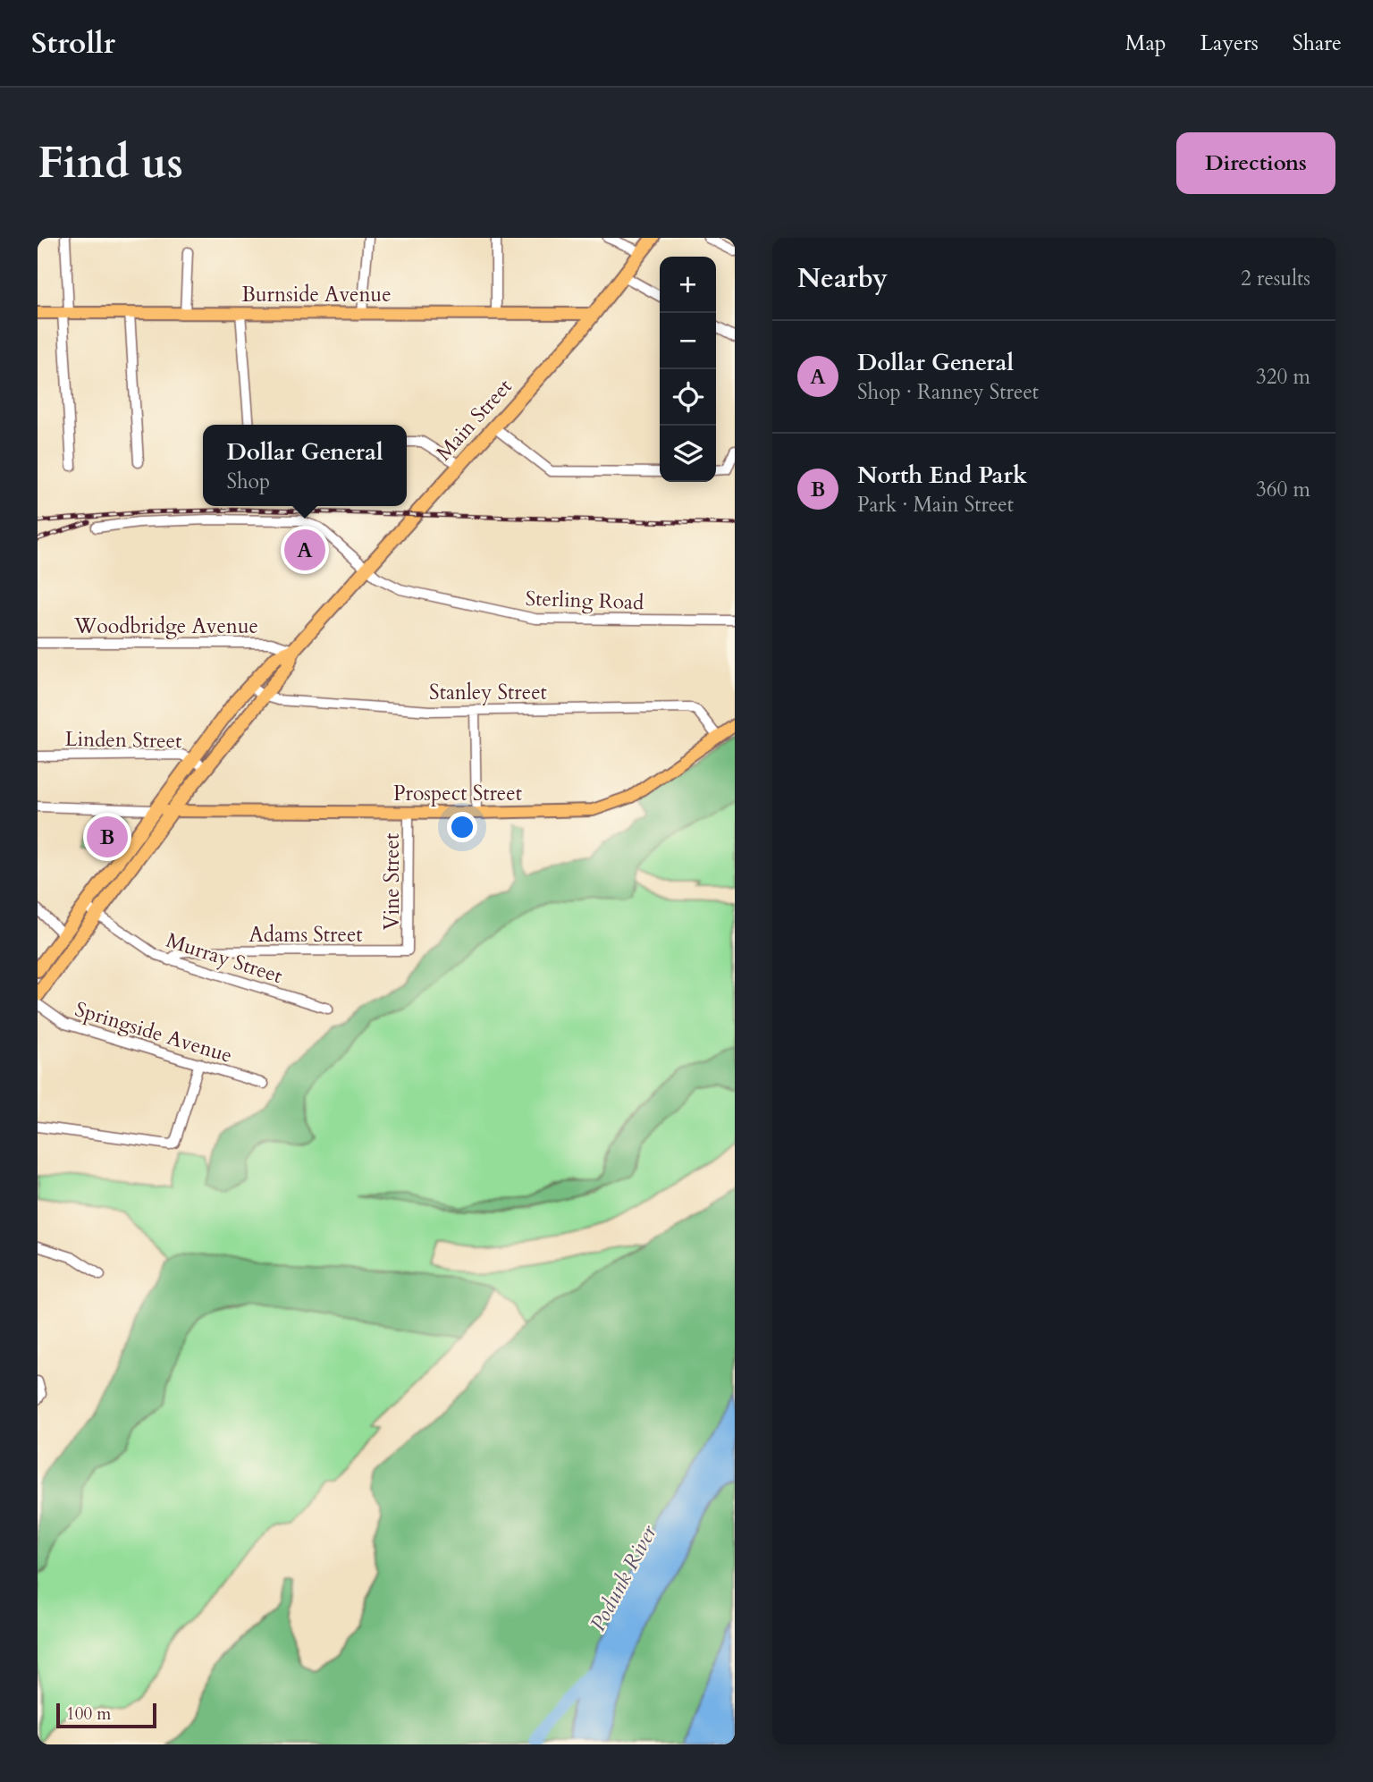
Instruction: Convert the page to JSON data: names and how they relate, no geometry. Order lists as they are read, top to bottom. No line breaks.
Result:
{"streets":{"highway":["Main Street"],"main road":["Burnside Avenue","Prospect Street"],"street":["Sterling Road","Woodbridge Avenue","Stanley Street","Linden Street","Vine Street","Adams Street","Murray Street","Springside Avenue"]},"crossings":[["Burnside Avenue","Main Street"],["Main Street","Sterling Road"],["Main Street","Woodbridge Avenue"],["Main Street","Stanley Street"],["Main Street","Linden Street"],["Main Street","Prospect Street"],["Main Street","Murray Street"],["Stanley Street","Prospect Street"],["Prospect Street","Vine Street"],["Vine Street","Adams Street"],["Adams Street","Murray Street"]],"water":["Podunk River"],"scale_bar":"100 m","page":{"header":"Strollr","nav":["Map","Layers","Share"],"buttons":"Directions","title":"Find us","heading":["Nearby","2 results"],"map_buttons":["+","−"],"list":[{"mark":"A","name":"Dollar General","note":"Shop · Ranney Street","value":"320 m"},{"mark":"B","name":"North End Park","note":"Park · Main Street","value":"360 m"}],"popup":["Dollar General","Shop"],"pins":["A","B"],"scale":"100 m"}}
